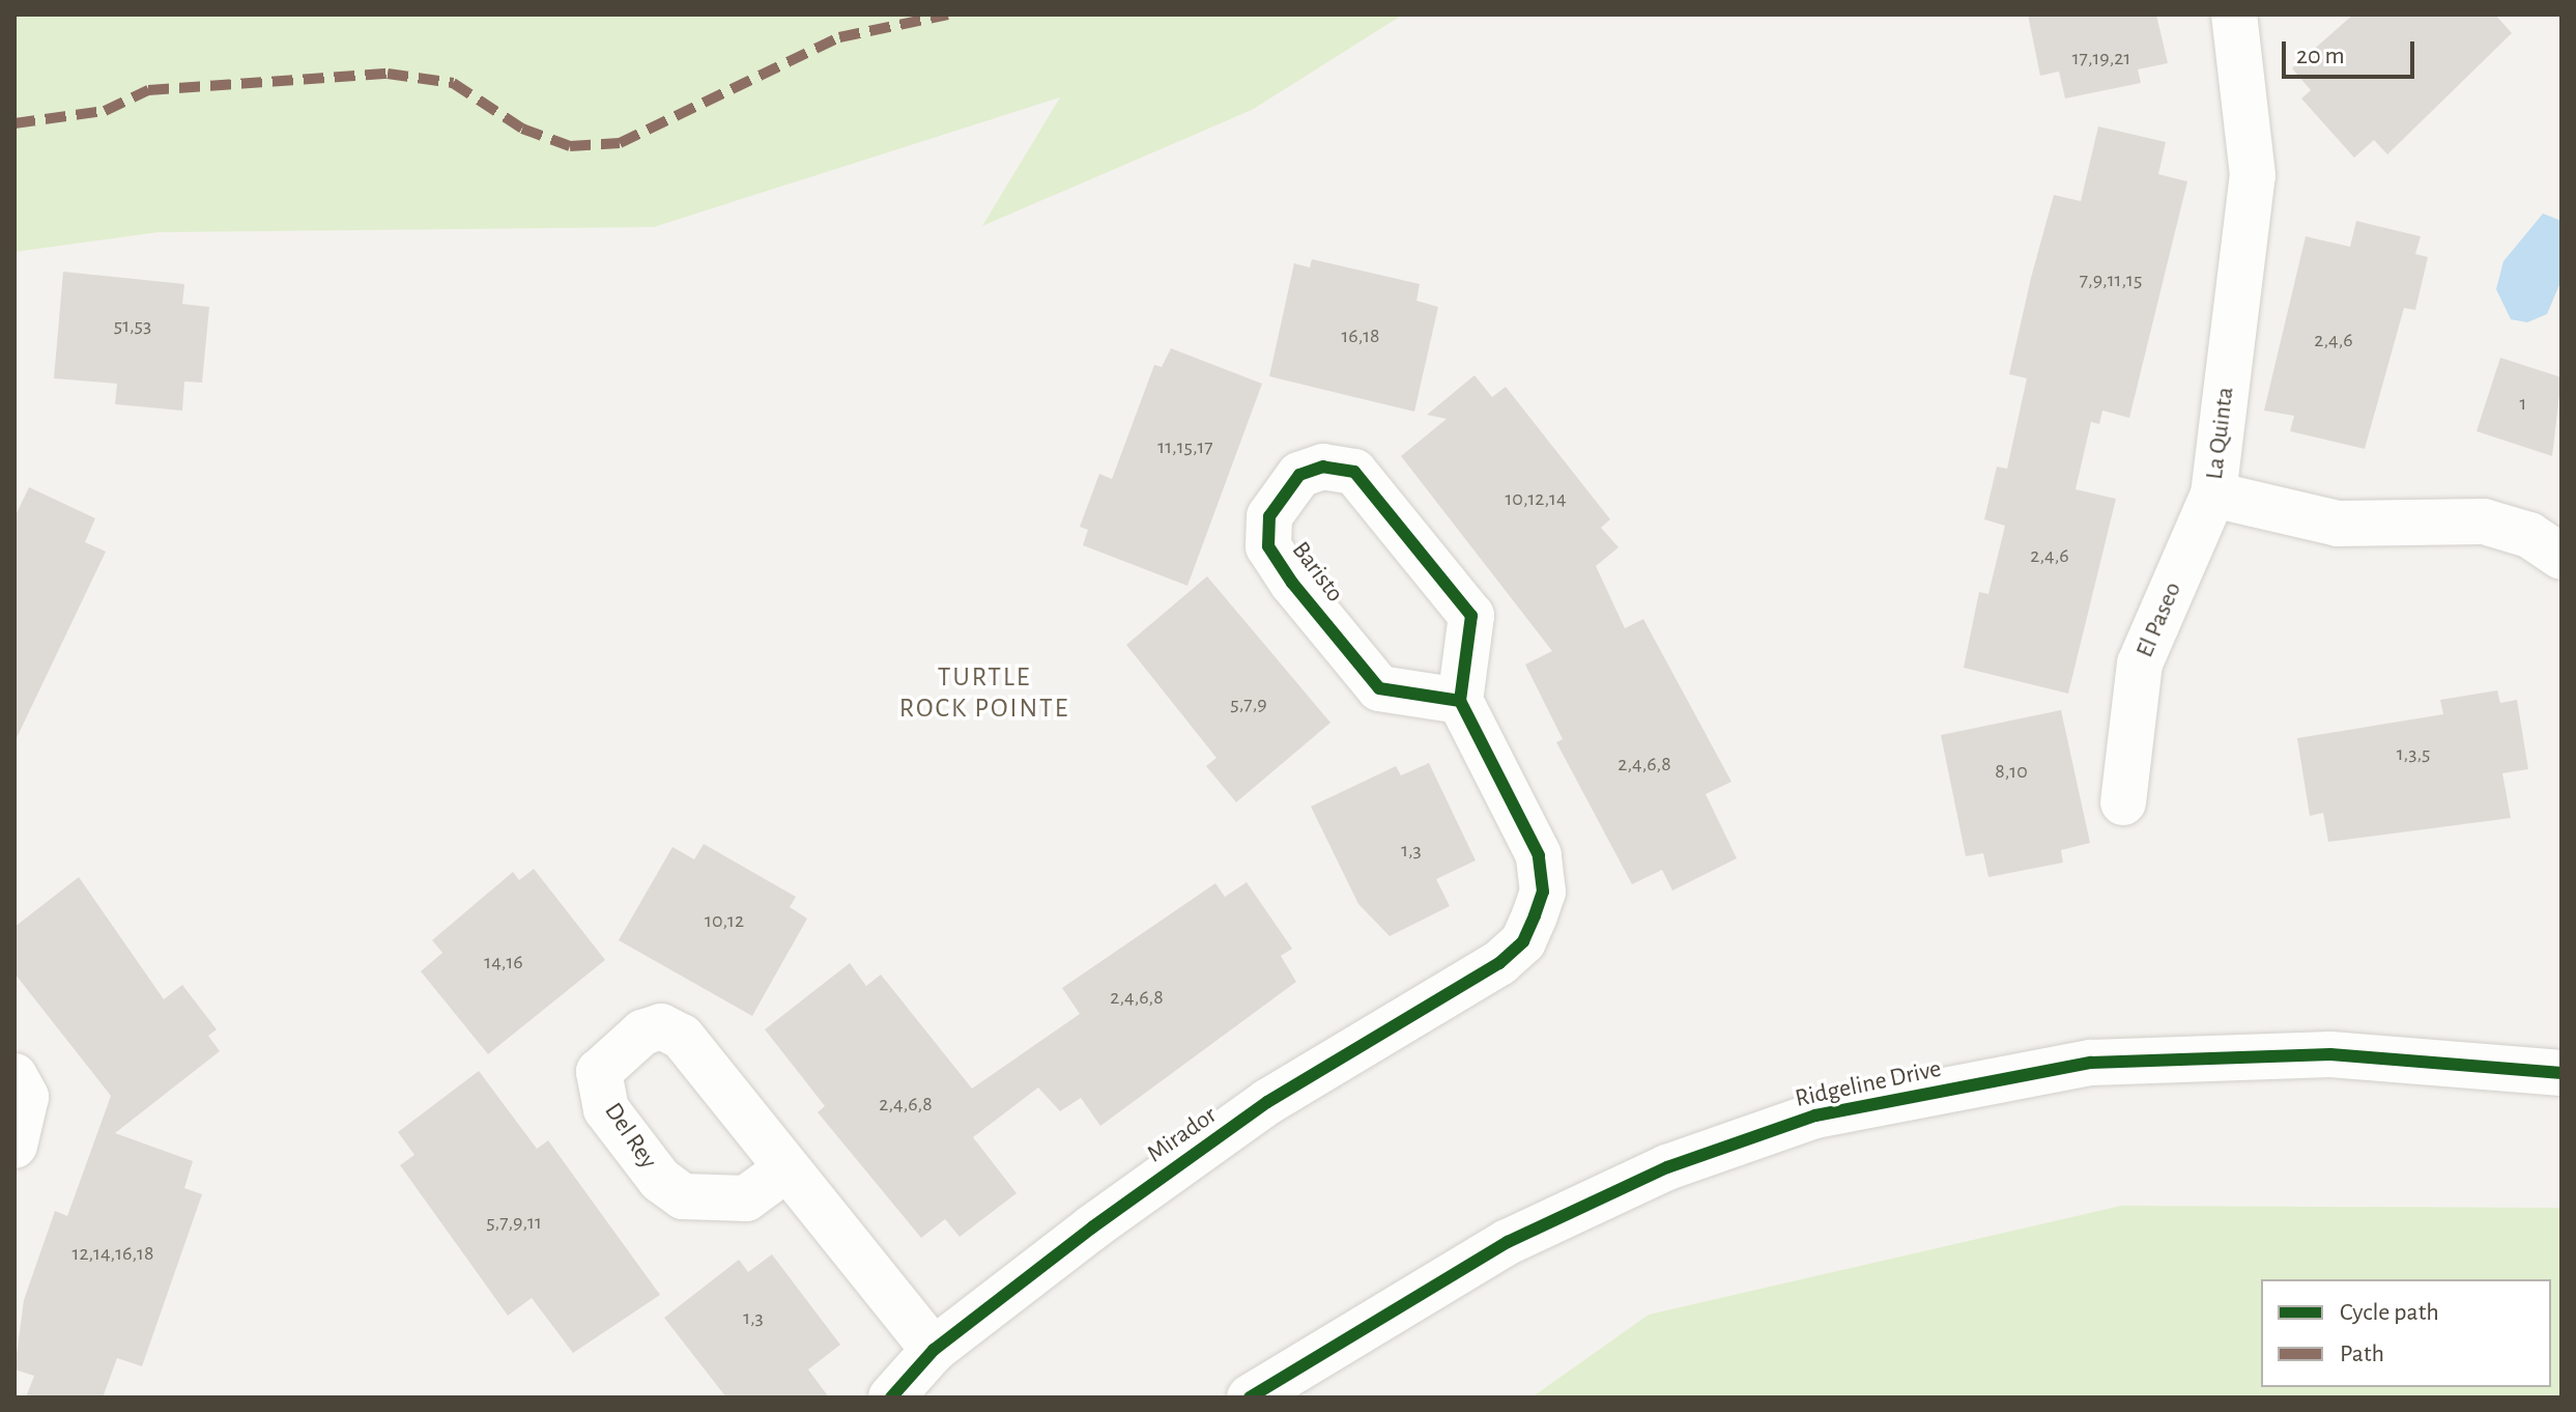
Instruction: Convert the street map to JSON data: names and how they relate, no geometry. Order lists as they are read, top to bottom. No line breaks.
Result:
{"streets":{"street":["La Quinta","Baristo","El Paseo","Ridgeline Drive","Mirador"]},"crossings":[["La Quinta","El Paseo"],["Baristo","Mirador"]],"districts":["TURTLE ROCK POINTE"],"house_numbers":["17,19,21","7,9,11,15","51,53","16,18","2,4,6","1","11,15,17","10,12,14","2,4,6","5,7,9","1,3,5","2,4,6,8","8,10","1,3","10,12","14,16","2,4,6,8","2,4,6,8","5,7,9,11","12,14,16,18","1,3"],"legend":["Cycle path","Path"],"scale_bar":"20 m"}
